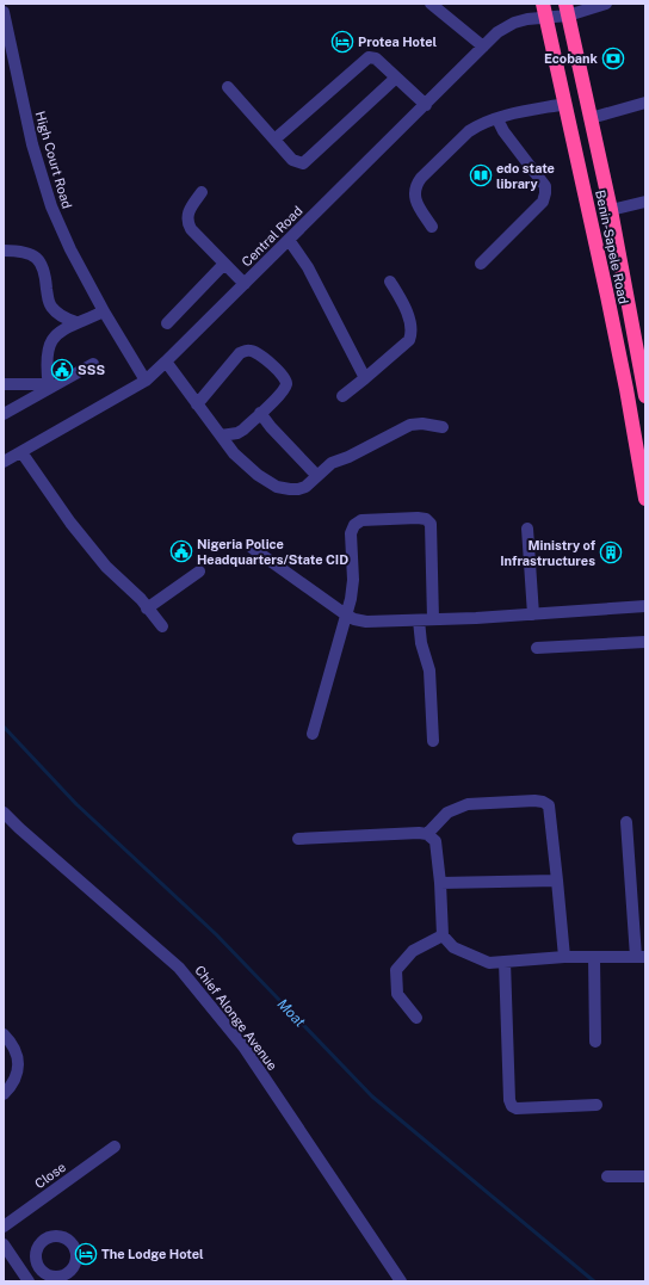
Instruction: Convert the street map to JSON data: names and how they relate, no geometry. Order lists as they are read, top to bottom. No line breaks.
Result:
{"streets":{"highway":["Benin-Sapele Road"],"street":["High Court Road","Central Road","Chief Alonge Avenue","Close"]},"crossings":[["High Court Road","Central Road"],["Central Road","Benin-Sapele Road"]],"water":["Moat"],"places":{"hotel":["Protea Hotel","The Lodge Hotel"],"bank":["Ecobank"],"library":["edo state library"],"public building":["SSS","Nigeria Police Headquarters/State CID"],"building":["Ministry of Infrastructures"]}}
